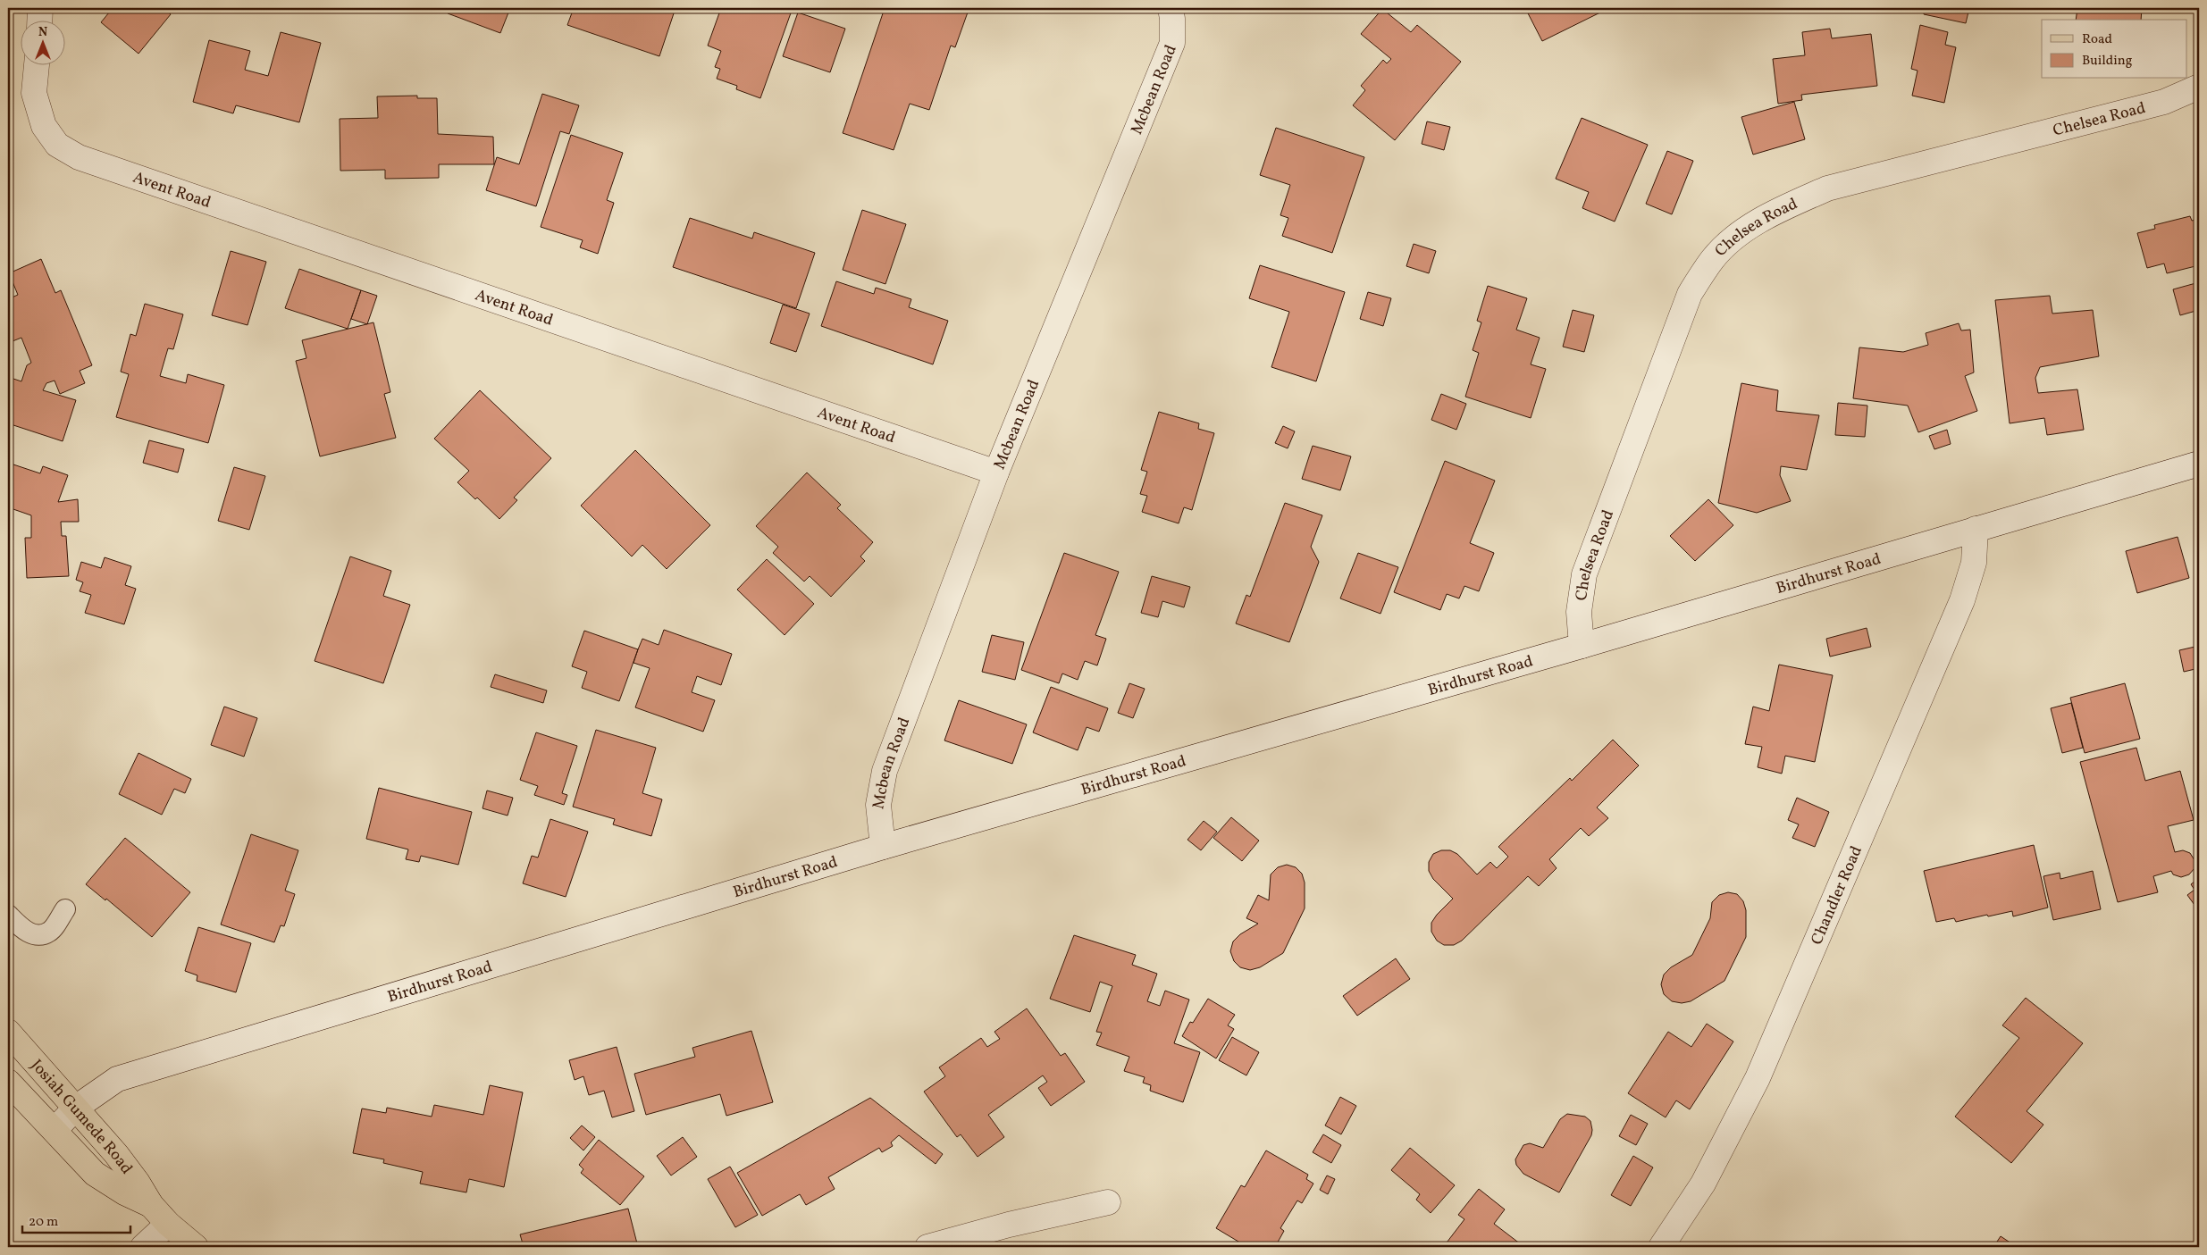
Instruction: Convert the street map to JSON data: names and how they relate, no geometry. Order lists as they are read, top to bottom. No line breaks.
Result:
{"streets":{"main road":["Josiah Gumede Road"],"street":["Mcbean Road","Chelsea Road","Avent Road","Birdhurst Road","Chandler Road"]},"crossings":[["Mcbean Road","Avent Road"],["Mcbean Road","Birdhurst Road"],["Chelsea Road","Birdhurst Road"],["Birdhurst Road","Chandler Road"],["Birdhurst Road","Josiah Gumede Road"]],"legend":["Road","Building"],"scale_bar":"20 m","north":"top"}
